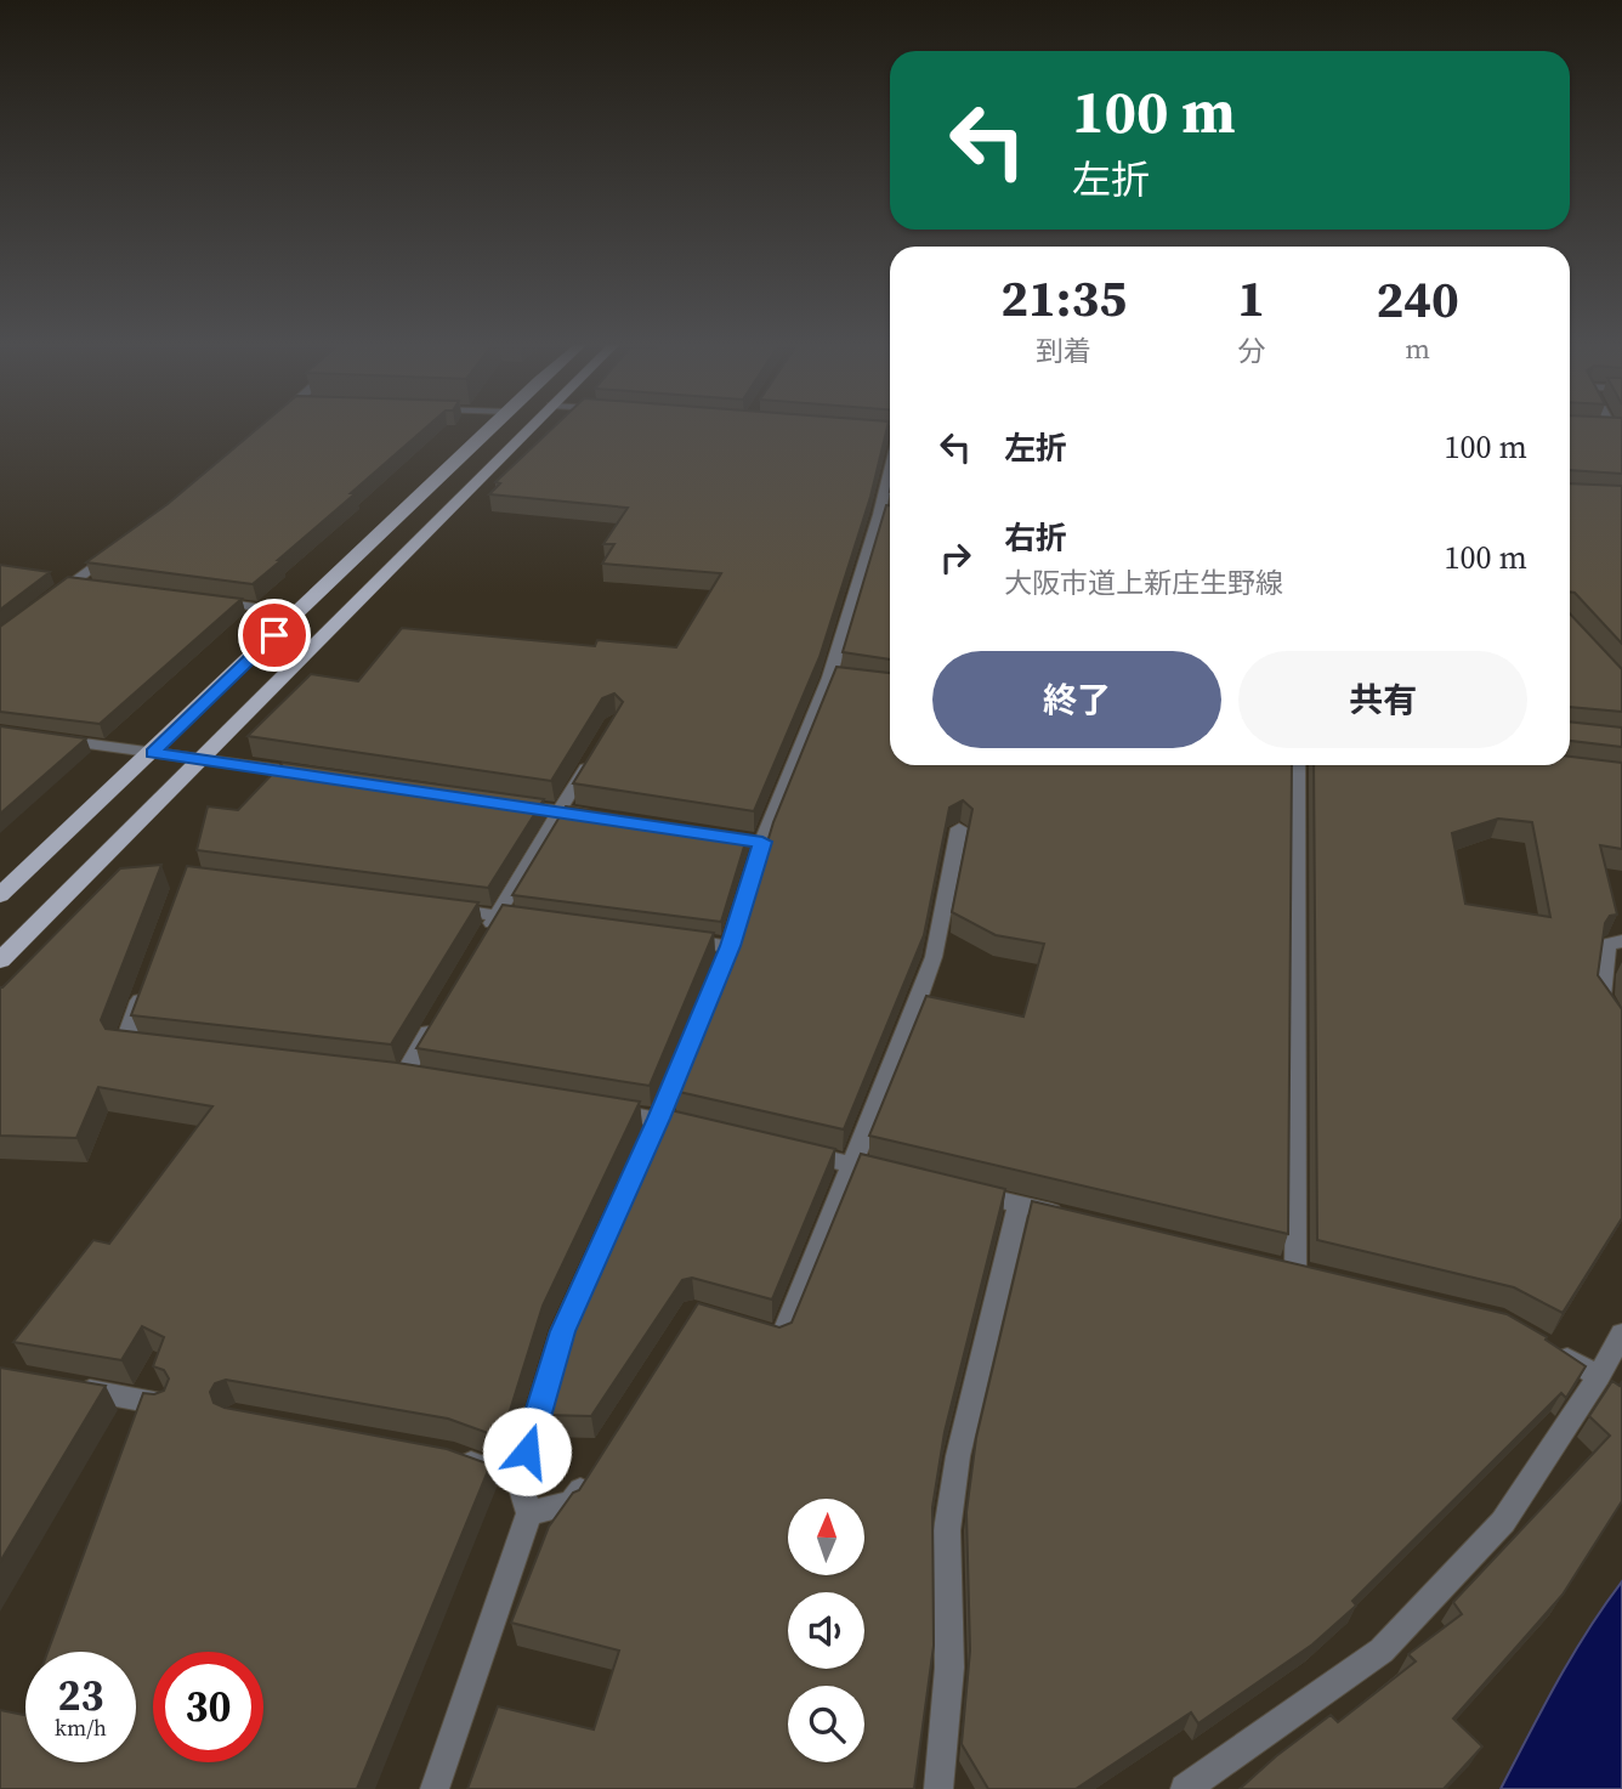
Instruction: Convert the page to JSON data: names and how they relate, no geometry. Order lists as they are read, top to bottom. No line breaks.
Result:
{"north":"top","page":{"turn":["100 m","左折"],"eta":["21:35","到着","1","分","240","m"],"list":[{"name":"左折","value":"100 m"},{"name":"右折","note":"大阪市道上新庄生野線","value":"100 m"}],"buttons":["終了","共有"],"speed":"23 km/h","limit":"30"}}
